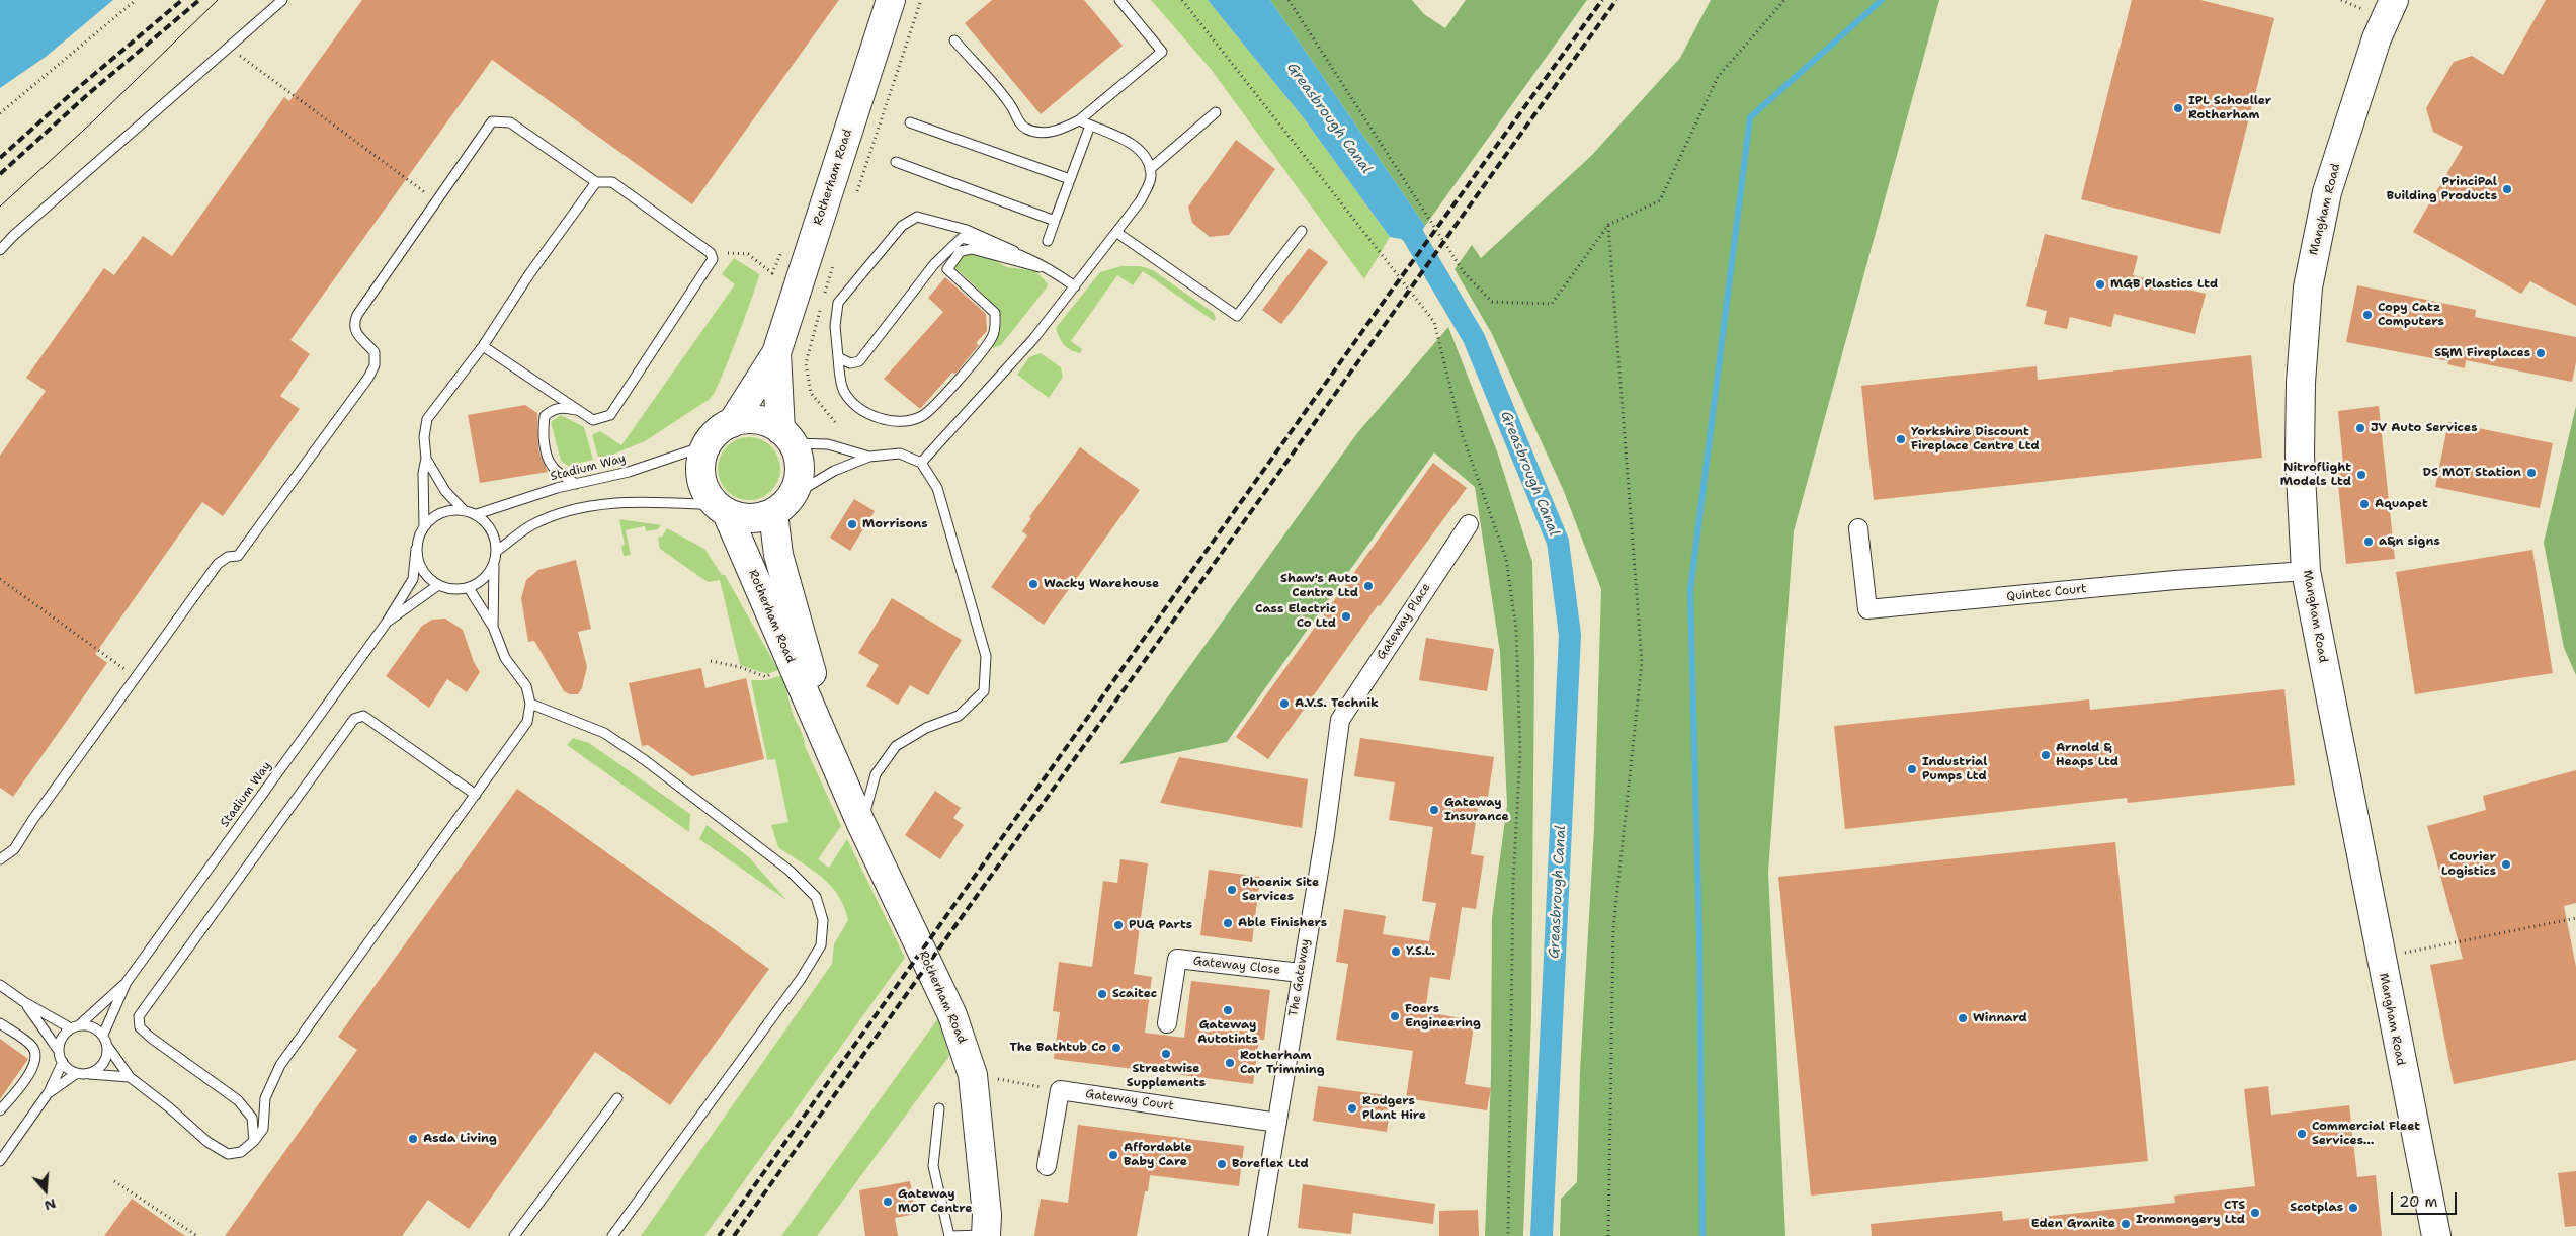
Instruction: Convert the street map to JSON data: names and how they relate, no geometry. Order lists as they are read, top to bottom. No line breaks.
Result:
{"streets":{"main road":["Rotherham Road","Mangham Road"],"street":["Quintec Court","Gateway Place","Gateway Close","The Gateway","Gateway Court"],"lane":["Stadium Way"]},"crossings":[["Rotherham Road","Stadium Way"],["Mangham Road","Quintec Court"],["Gateway Place","The Gateway"],["Gateway Close","The Gateway"],["The Gateway","Gateway Court"]],"water":["Greasbrough Canal"],"places":["IPL Schoeller Rotherham","PrinciPal Building Products","MGB Plastics Ltd","Copy Catz Computers","S&M Fireplaces","JV Auto Services","Yorkshire Discount Fireplace Centre Ltd","DS MOT Station","Nitroflight Models Ltd","Aquapet","Morrisons","a&n signs","Wacky Warehouse","Shaw's Auto Centre Ltd","Cass Electric Co Ltd","A.V.S. Technik","Arnold & Heaps Ltd","Industrial Pumps Ltd","Gateway Insurance","Courier Logistics","Phoenix Site Services","Able Finishers","PUG Parts","Y.S.L.","Scaitec","Gateway Autotints","Foers Engineering","Winnard","The Bathtub Co","Streetwise Supplements","Rotherham Car Trimming","Rodgers Plant Hire","Commercial Fleet Services...","Asda Living","Affordable Baby Care","Boreflex Ltd","Gateway MOT Centre","Scotplas","CTS Ironmongery Ltd","Eden Granite"],"scale_bar":"20 m","north":"bottom"}
